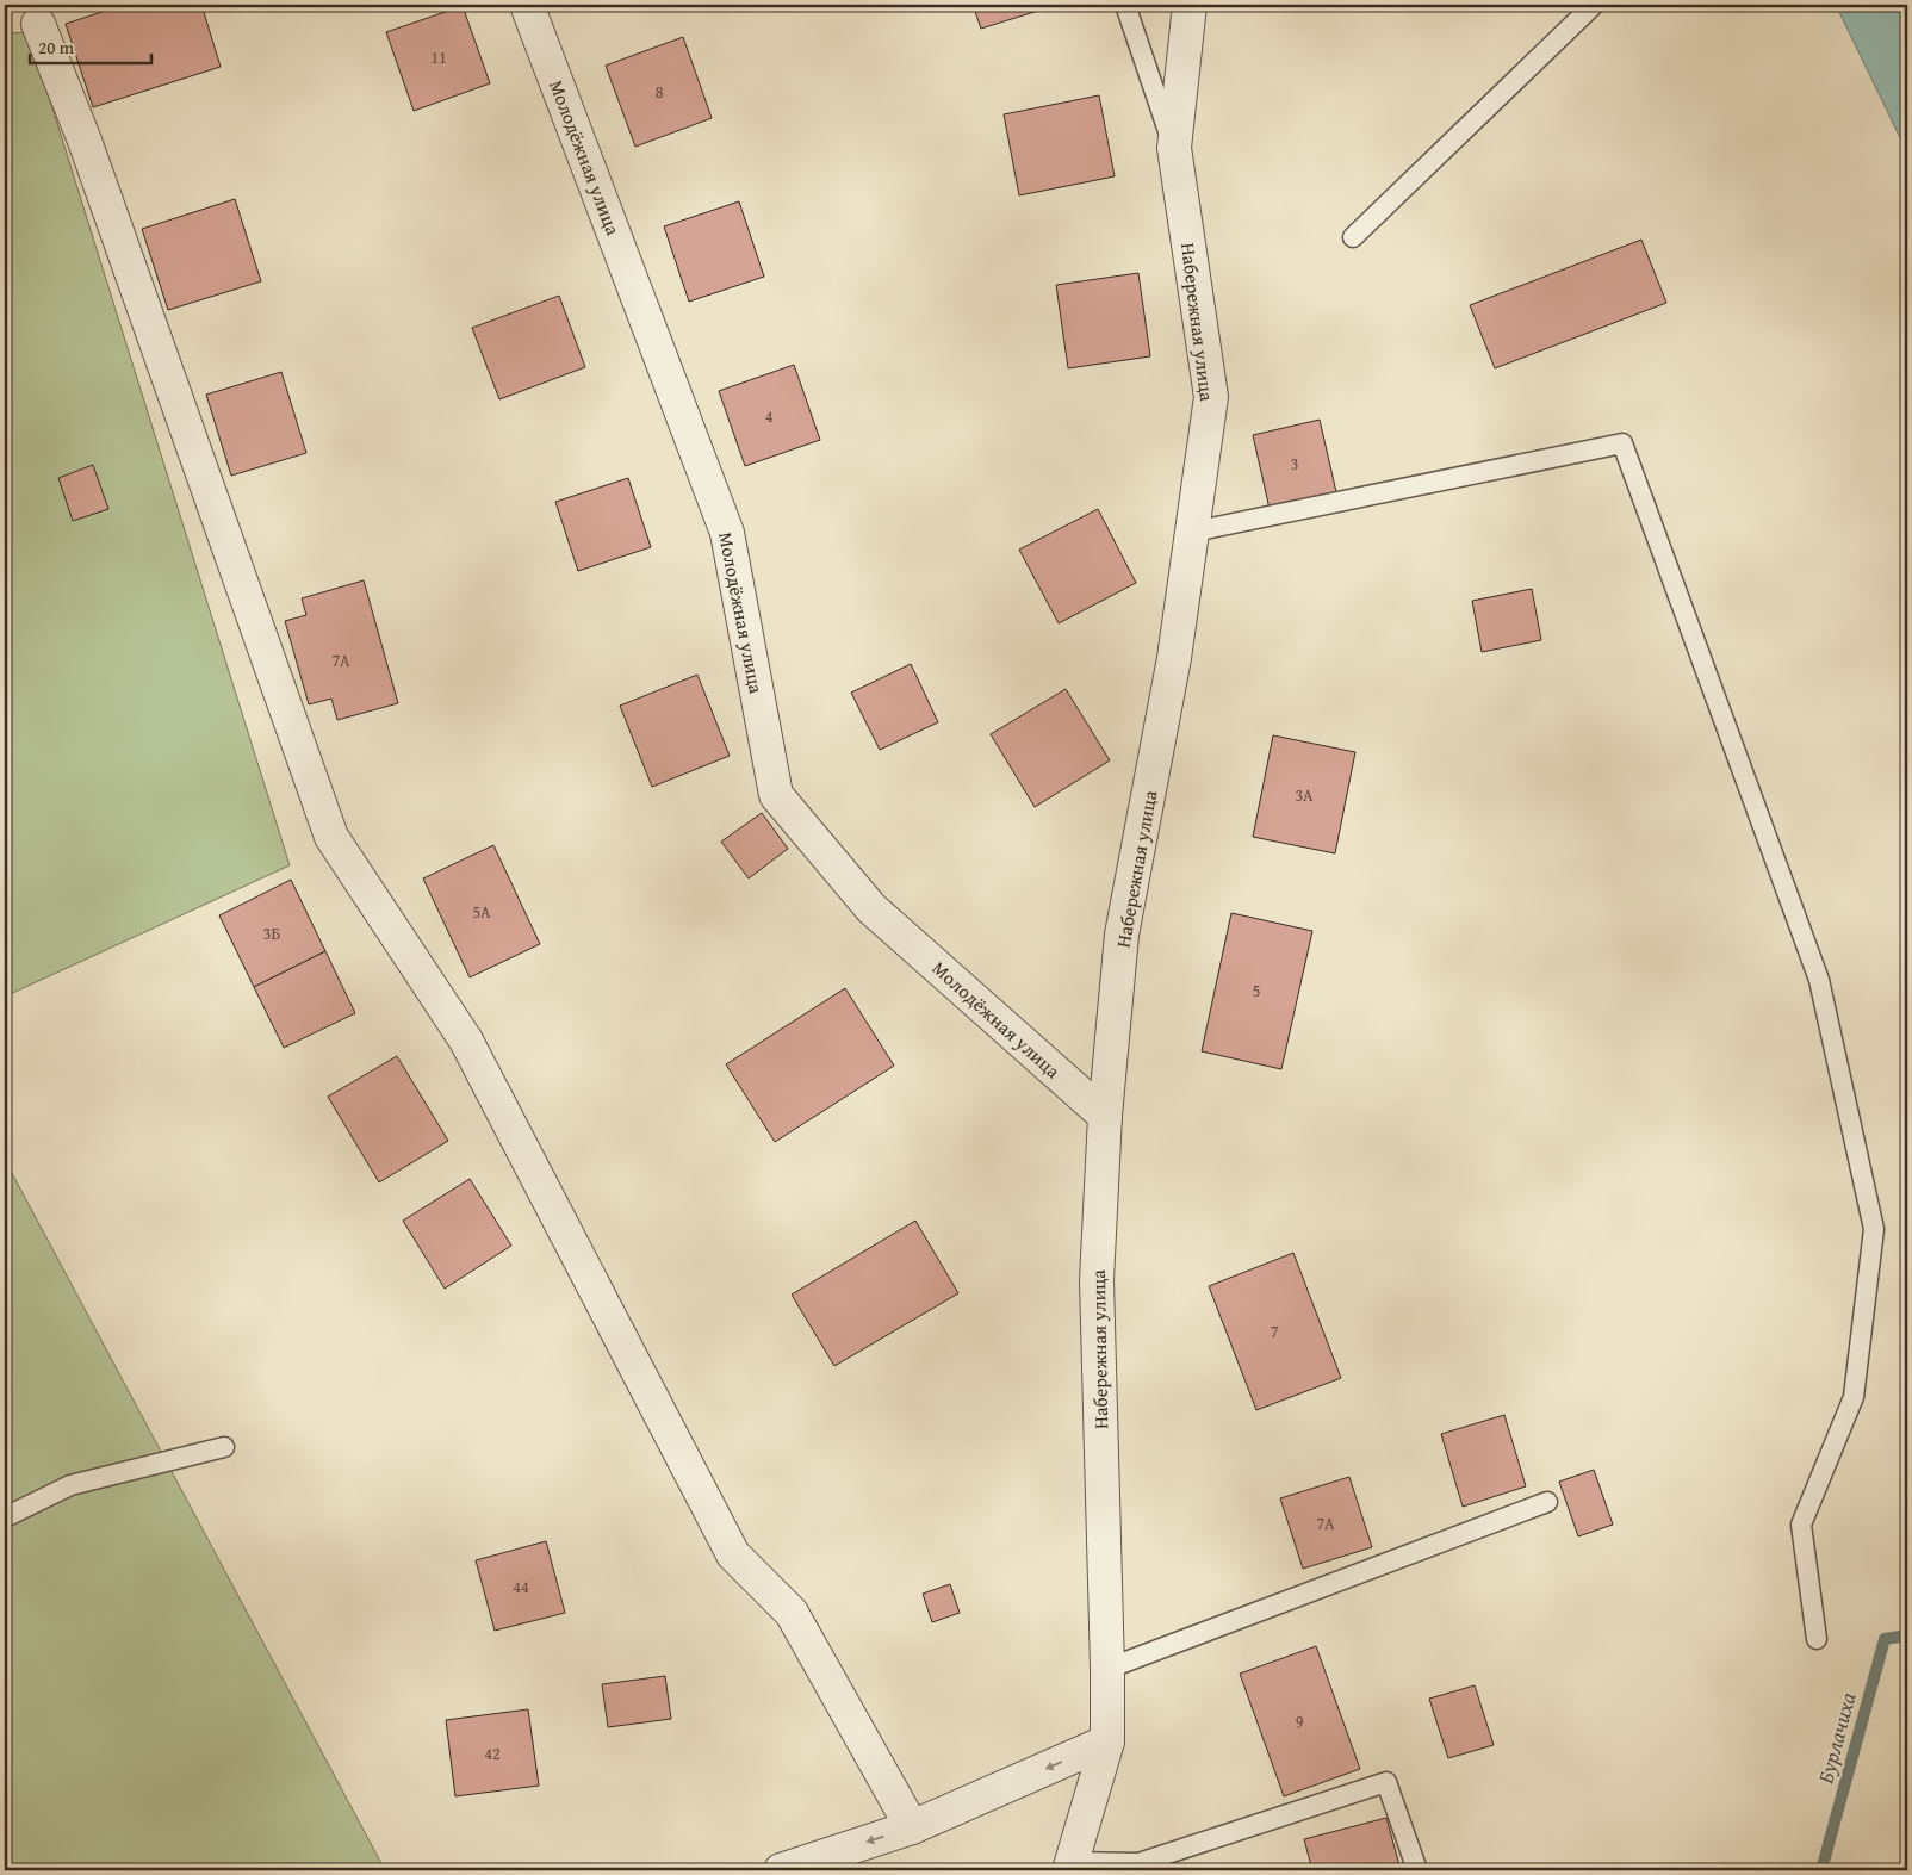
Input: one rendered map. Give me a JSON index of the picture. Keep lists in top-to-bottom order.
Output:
{
  "streets": {
    "street": ["Молодёжная улица", "Набережная улица"]
  },
  "crossings": [
    ["Молодёжная улица", "Набережная улица"]
  ],
  "water": ["Бурлачиха"],
  "house_numbers": [
    "11",
    "8",
    "4",
    "3",
    "7А",
    "3А",
    "5А",
    "3Б",
    "5",
    "7",
    "7А",
    "44",
    "9",
    "42"
  ],
  "scale_bar": "20 m"
}
